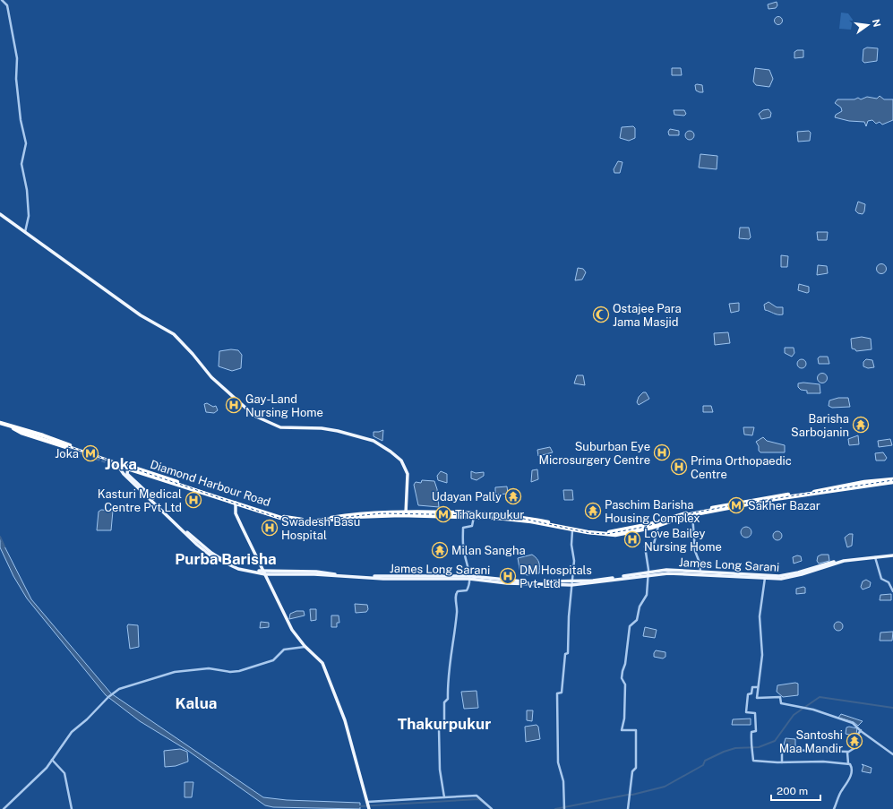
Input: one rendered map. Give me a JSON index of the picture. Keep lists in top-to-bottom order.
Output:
{
  "streets": {
    "highway": ["Diamond Harbour Road"],
    "main road": ["James Long Sarani"]
  },
  "crossings": [
    ["Diamond Harbour Road", "James Long Sarani"]
  ],
  "districts": [
    "Joka",
    "Purba Barisha",
    "Kalua",
    "Thakurpukur"
  ],
  "places": {
    "mosque": ["Ostajee Para Jama Masjid"],
    "hospital": [
      "Gay-Land Nursing Home",
      "Suburban Eye Microsurgery Centre",
      "Prima Orthopaedic Centre",
      "Kasturi Medical Centre Pvt Ltd",
      "Swadesh Basu Hospital",
      "Love Bailey Nursing Home",
      "DM Hospitals Pvt. Ltd"
    ],
    "temple": [
      "Barisha Sarbojanin",
      "Udayan Pally",
      "Paschim Barisha Housing Complex",
      "Milan Sangha",
      "Santoshi Maa Mandir"
    ],
    "metro station": ["Joka", "Sakher Bazar", "Thakurpukur"]
  },
  "scale_bar": "200 m",
  "north": "right"
}
